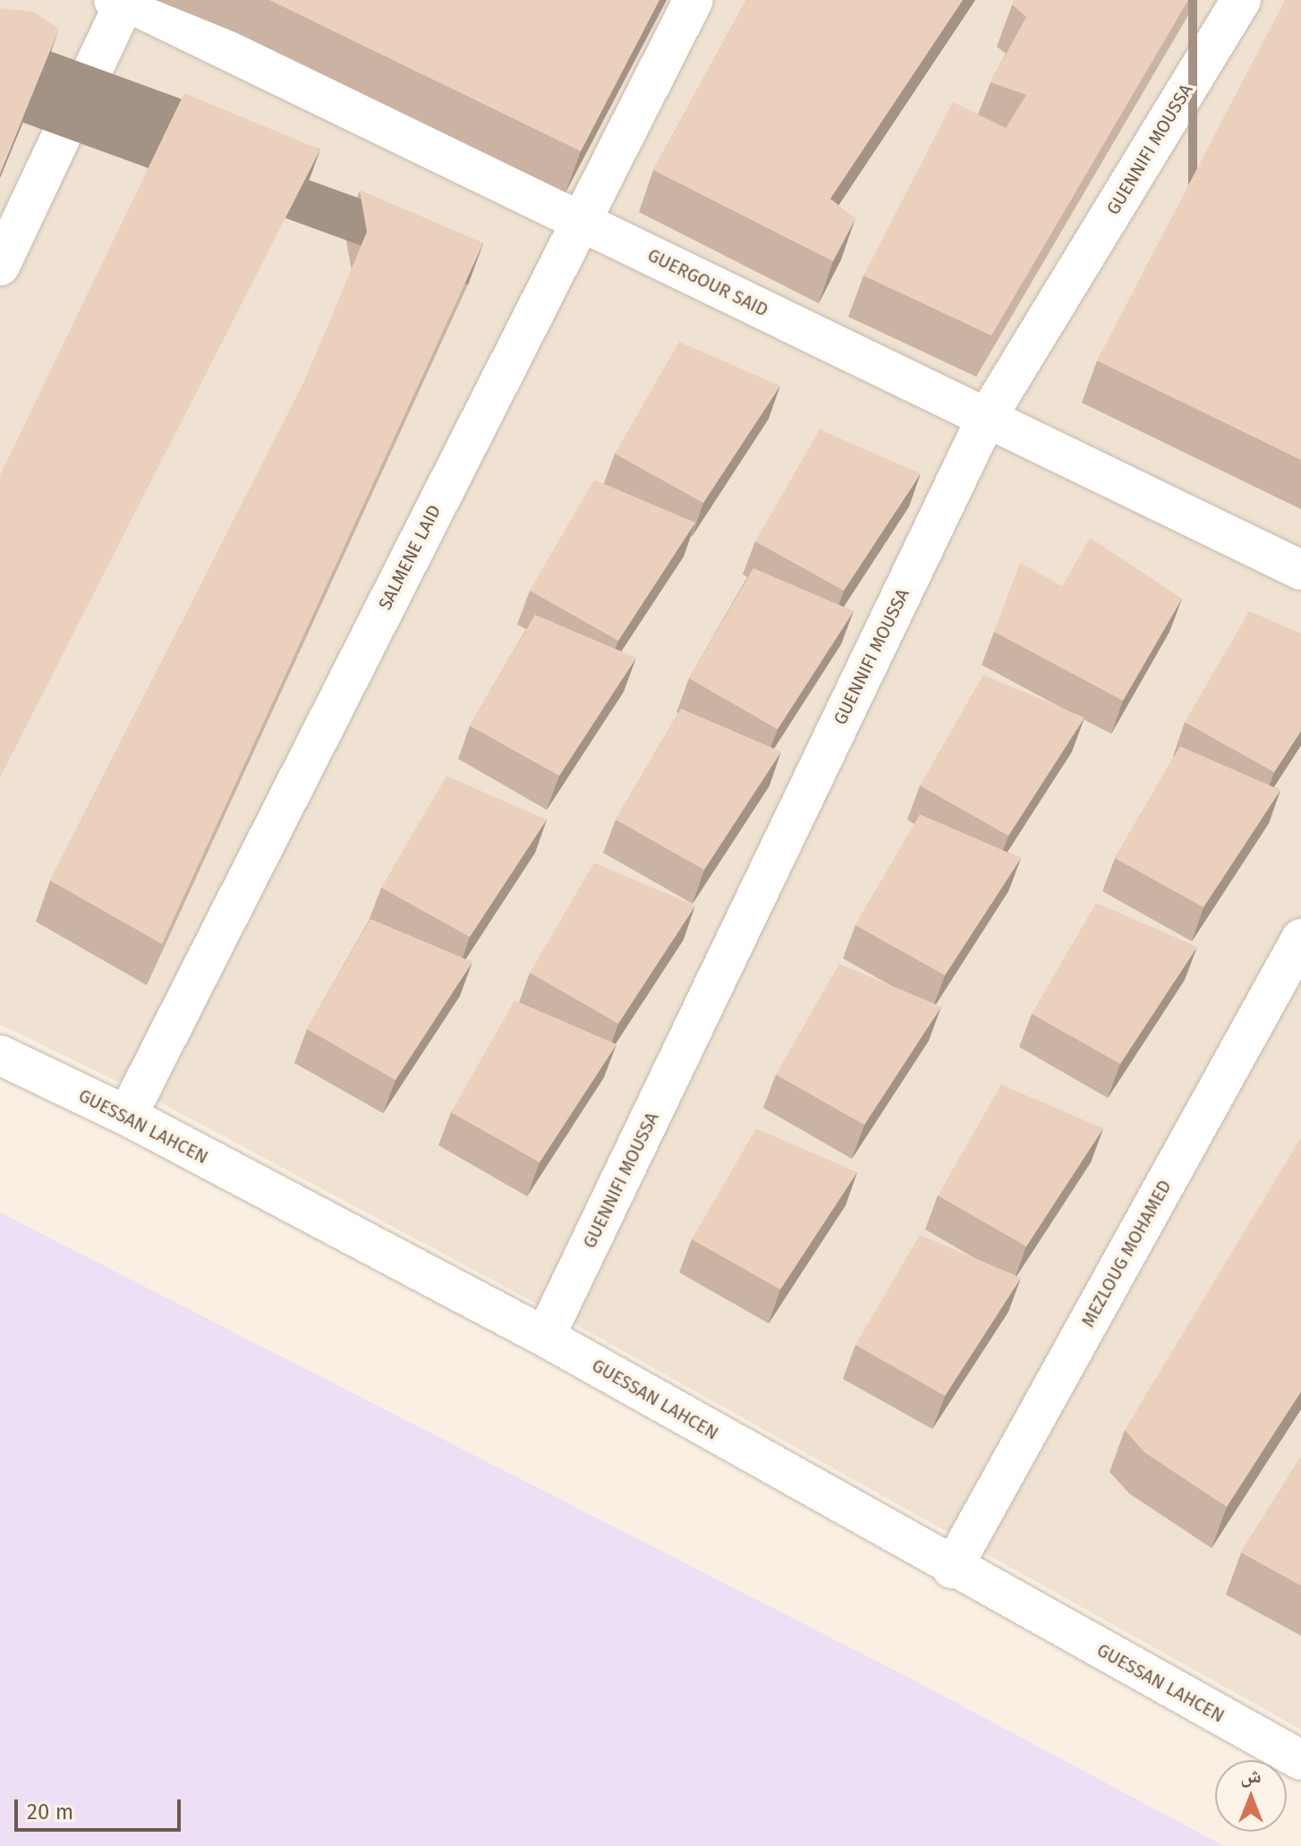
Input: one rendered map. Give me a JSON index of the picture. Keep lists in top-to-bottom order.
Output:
{
  "streets": {
    "street": [
      "GUENNIFI MOUSSA",
      "GUERGOUR SAID",
      "SALMENE LAID",
      "GUESSAN LAHCEN",
      "MEZLOUG MOHAMED"
    ]
  },
  "crossings": [
    ["GUENNIFI MOUSSA", "GUERGOUR SAID"],
    ["GUENNIFI MOUSSA", "GUESSAN LAHCEN"],
    ["GUERGOUR SAID", "SALMENE LAID"],
    ["SALMENE LAID", "GUESSAN LAHCEN"],
    ["GUESSAN LAHCEN", "MEZLOUG MOHAMED"]
  ],
  "scale_bar": "20 m",
  "north": "top"
}
